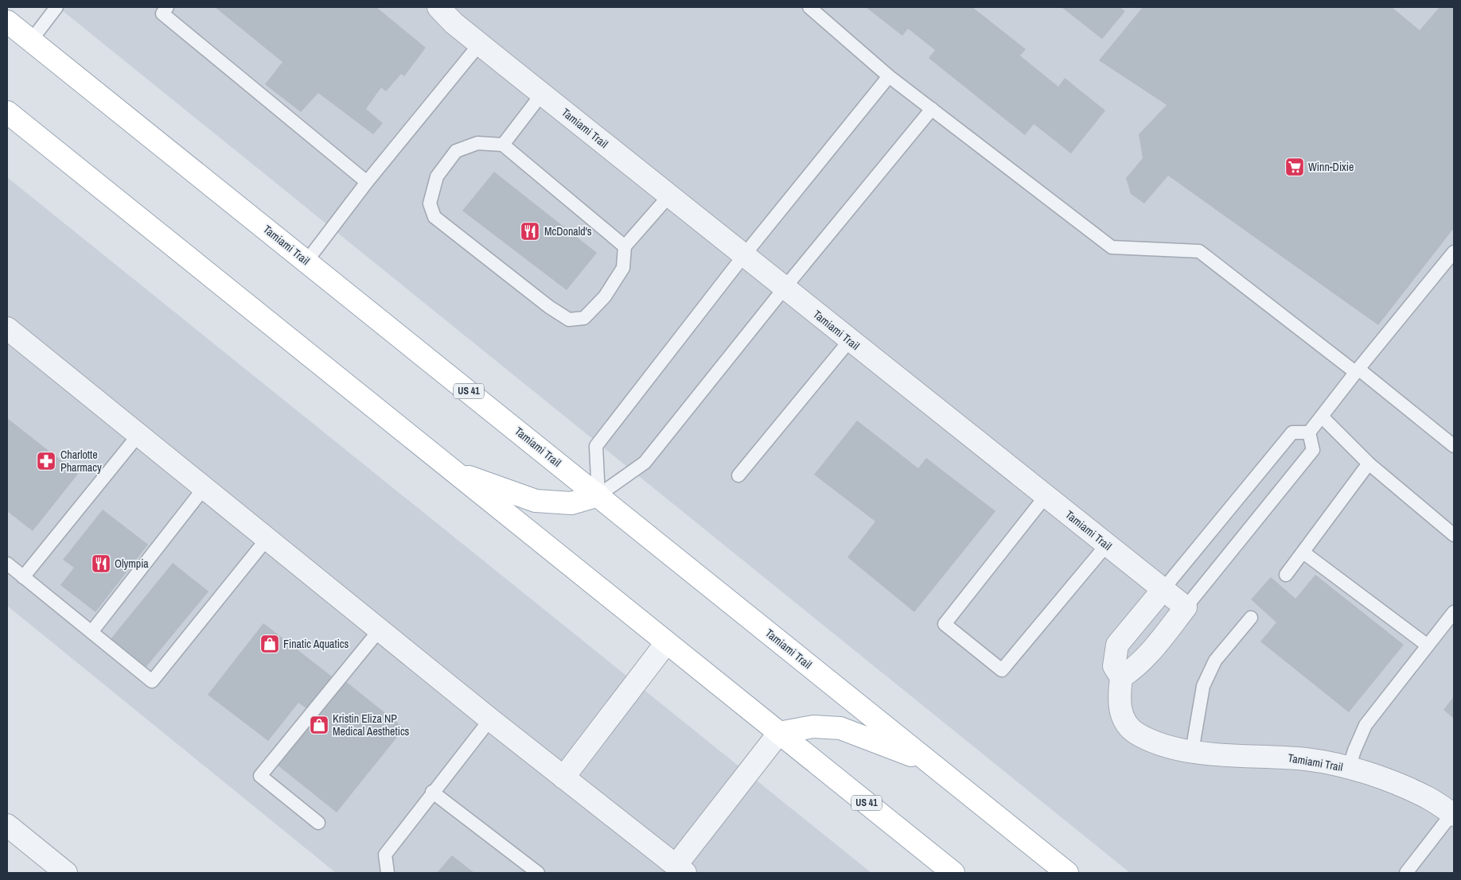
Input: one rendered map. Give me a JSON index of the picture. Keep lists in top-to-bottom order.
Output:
{
  "streets": {
    "main road": ["Tamiami Trail", "US 41"]
  },
  "places": {
    "supermarket": ["Winn-Dixie"],
    "restaurant": ["McDonald's", "Olympia"],
    "pharmacy": ["Charlotte Pharmacy"],
    "shop": ["Finatic Aquatics", "Kristin Eliza NP Medical Aesthetics"]
  }
}
